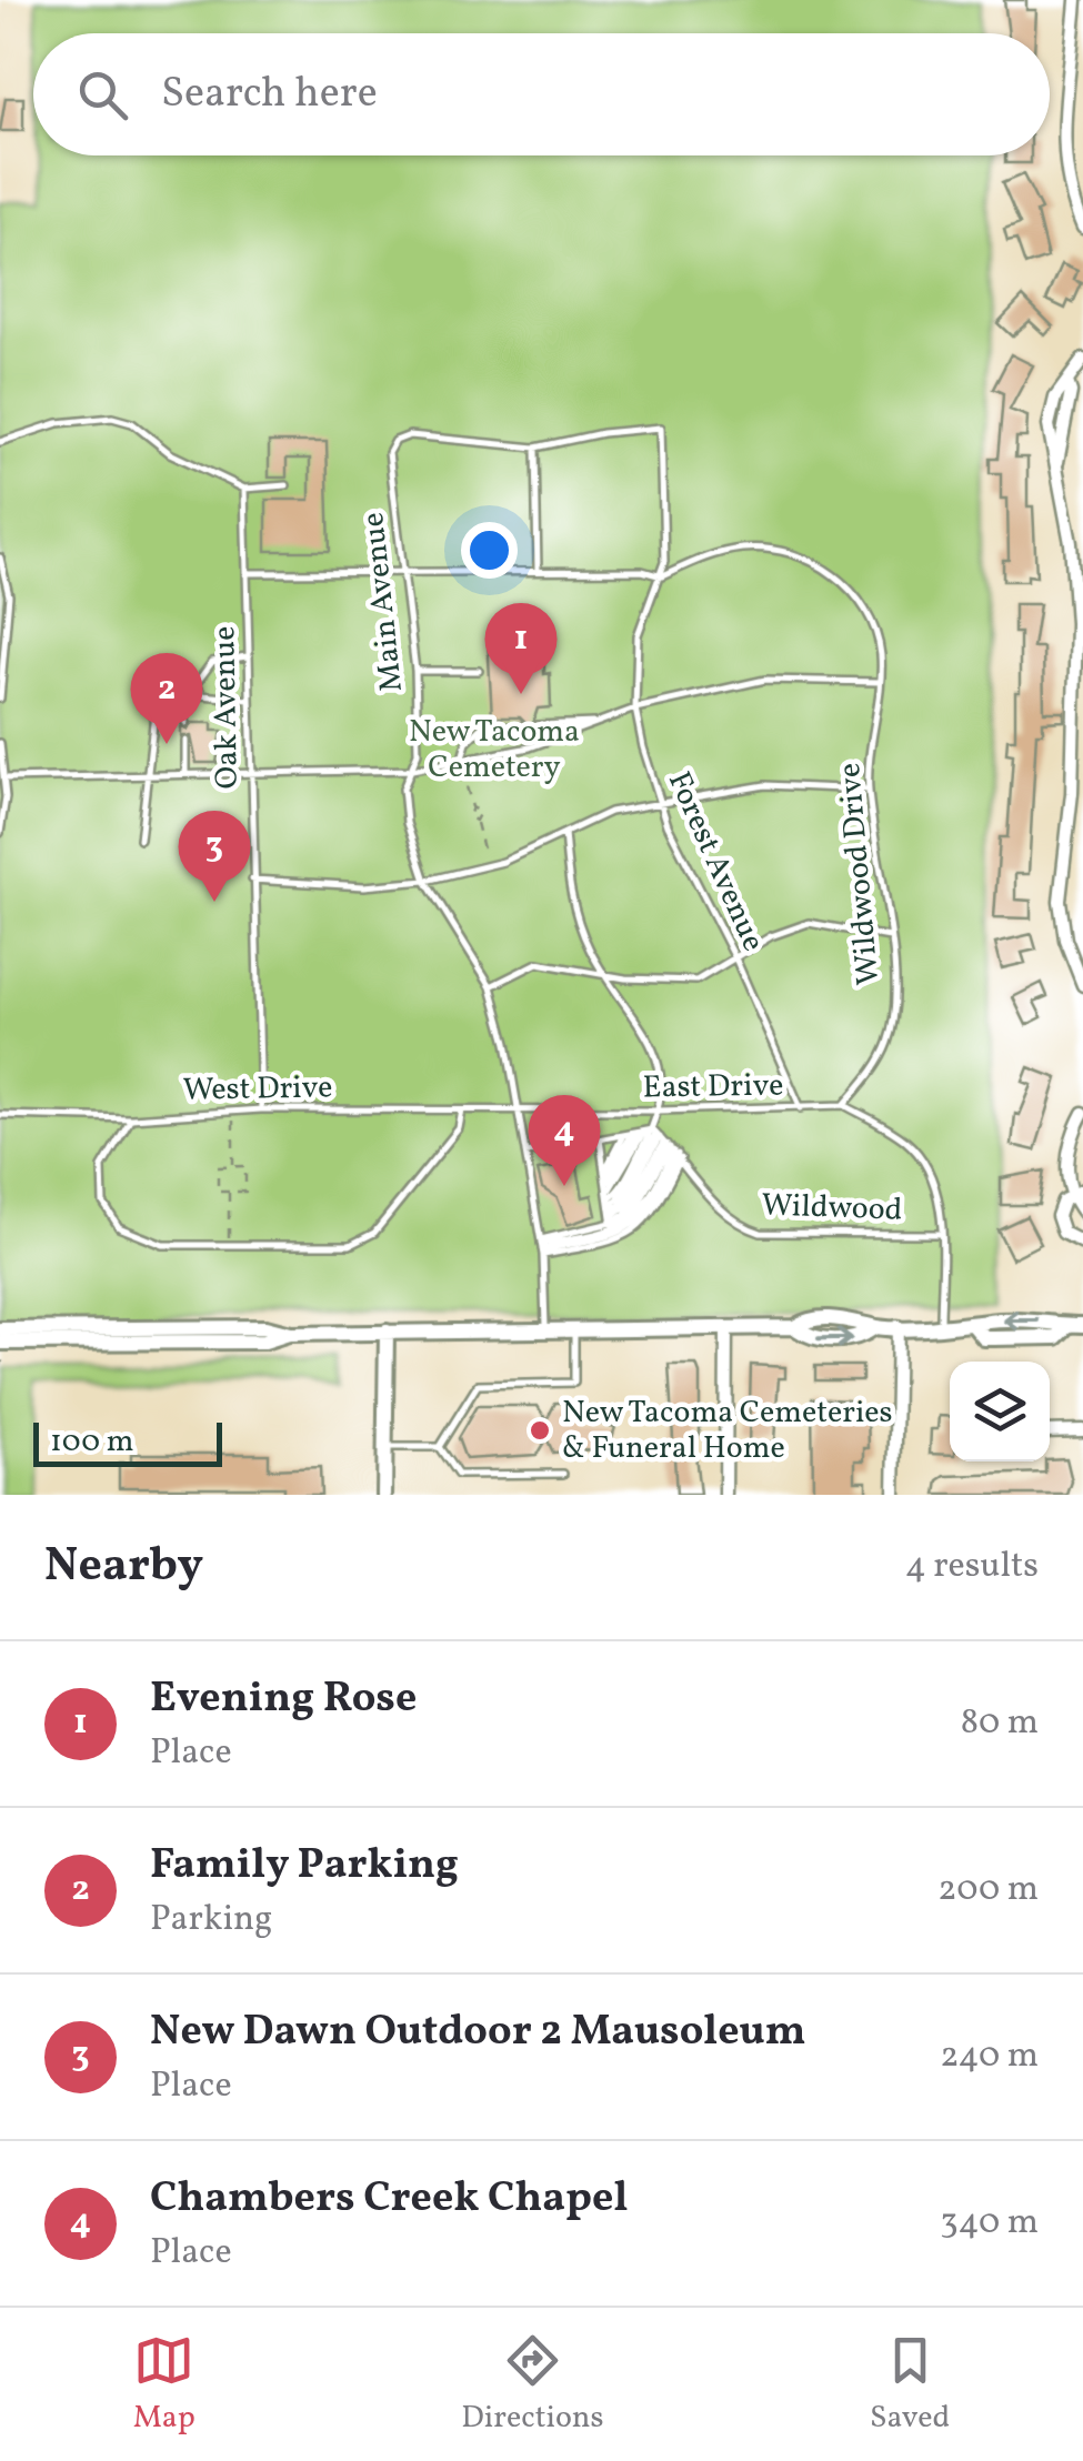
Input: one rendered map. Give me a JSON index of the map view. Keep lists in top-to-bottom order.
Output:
{
  "streets": {
    "lane": [
      "Main Avenue",
      "Oak Avenue",
      "Forest Avenue",
      "Wildwood Drive",
      "East Drive",
      "West Drive",
      "Wildwood"
    ]
  },
  "crossings": [
    ["Main Avenue", "Forest Avenue"],
    ["Main Avenue", "East Drive"],
    ["Main Avenue", "West Drive"],
    ["Oak Avenue", "West Drive"],
    ["Forest Avenue", "Wildwood Drive"],
    ["Forest Avenue", "East Drive"],
    ["Wildwood Drive", "East Drive"],
    ["East Drive", "West Drive"]
  ],
  "parks": ["New Tacoma Cemetery"],
  "places": ["New Tacoma Cemeteries & Funeral Home"],
  "scale_bar": "100 m",
  "page": {
    "search": "Search here",
    "pins": [
      "1",
      "2",
      "3",
      "4"
    ],
    "scale": "100 m",
    "heading": ["Nearby", "4 results"],
    "list": [
      {
        "mark": "1",
        "name": "Evening Rose",
        "note": "Place",
        "value": "80 m"
      },
      {
        "mark": "2",
        "name": "Family Parking",
        "note": "Parking",
        "value": "200 m"
      },
      {
        "mark": "3",
        "name": "New Dawn Outdoor 2 Mausoleum",
        "note": "Place",
        "value": "240 m"
      },
      {
        "mark": "4",
        "name": "Chambers Creek Chapel",
        "note": "Place",
        "value": "340 m"
      }
    ],
    "nav": ["Map", "Directions", "Saved"]
  }
}
